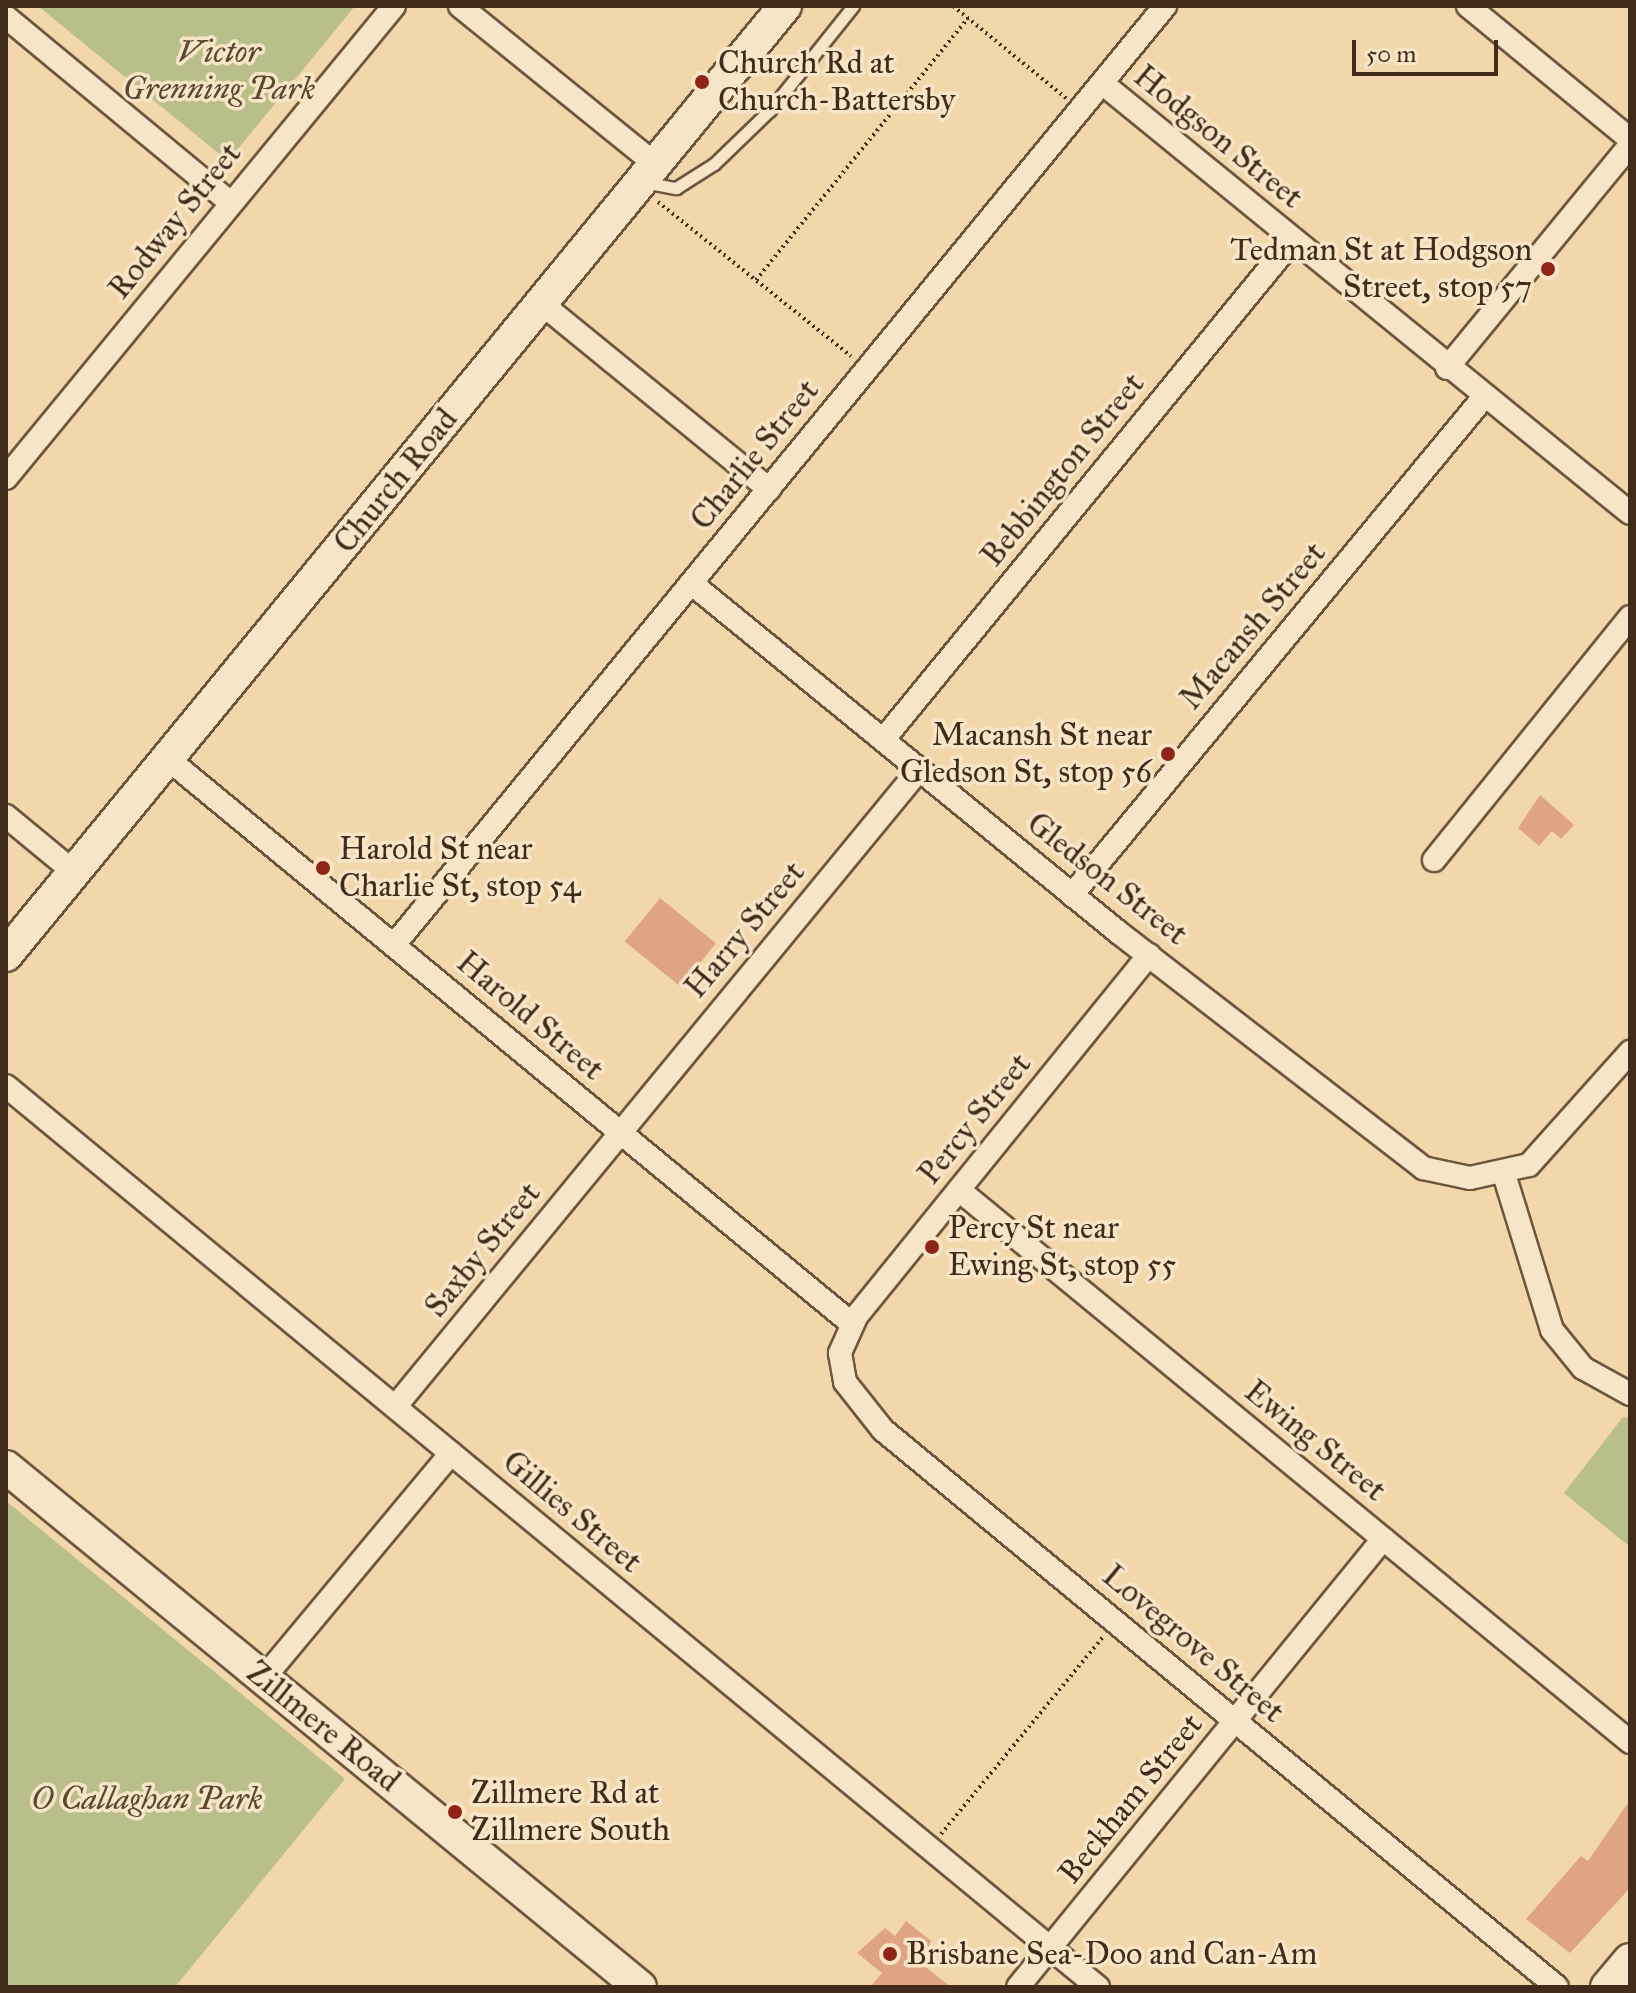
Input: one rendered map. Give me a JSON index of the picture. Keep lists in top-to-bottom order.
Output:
{
  "streets": {
    "street": [
      "Hodgson Street",
      "Rodway Street",
      "Charlie Street",
      "Bebbington Street",
      "Church Road",
      "Macansh Street",
      "Gledson Street",
      "Harry Street",
      "Harold Street",
      "Percy Street",
      "Saxby Street",
      "Ewing Street",
      "Gillies Street",
      "Lovegrove Street",
      "Zillmere Road",
      "Beckham Street"
    ]
  },
  "crossings": [
    ["Hodgson Street", "Charlie Street"],
    ["Hodgson Street", "Bebbington Street"],
    ["Hodgson Street", "Macansh Street"],
    ["Charlie Street", "Gledson Street"],
    ["Charlie Street", "Harold Street"],
    ["Bebbington Street", "Gledson Street"],
    ["Church Road", "Harold Street"],
    ["Macansh Street", "Gledson Street"],
    ["Gledson Street", "Harry Street"],
    ["Gledson Street", "Percy Street"],
    ["Harry Street", "Harold Street"],
    ["Harry Street", "Saxby Street"],
    ["Harold Street", "Percy Street"],
    ["Harold Street", "Saxby Street"],
    ["Harold Street", "Lovegrove Street"],
    ["Percy Street", "Ewing Street"],
    ["Percy Street", "Lovegrove Street"],
    ["Saxby Street", "Gillies Street"],
    ["Ewing Street", "Beckham Street"],
    ["Gillies Street", "Beckham Street"],
    ["Lovegrove Street", "Beckham Street"]
  ],
  "parks": ["Victor Grenning Park", "O Callaghan Park"],
  "places": [
    "Church Rd at Church-Battersby",
    "Tedman St at Hodgson Street, stop 57",
    "Macansh St near Gledson St, stop 56",
    "Harold St near Charlie St, stop 54",
    "Percy St near Ewing St, stop 55",
    "Zillmere Rd at Zillmere South",
    "Brisbane Sea-Doo and Can-Am"
  ],
  "scale_bar": "50 m"
}
